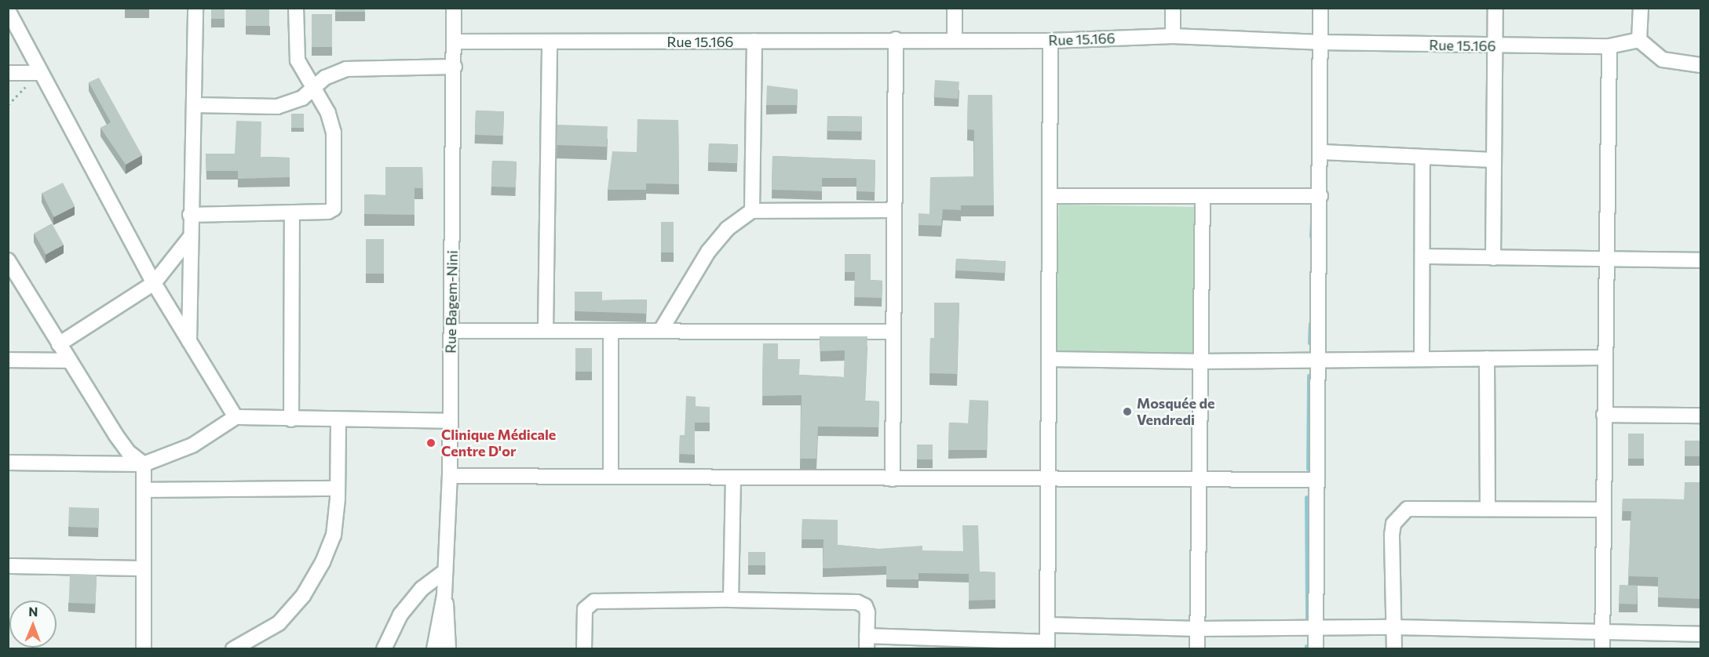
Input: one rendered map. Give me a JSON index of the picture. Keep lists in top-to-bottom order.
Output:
{
  "streets": {
    "street": ["Rue 15.166", "Rue Bagem-Nini"]
  },
  "crossings": [
    ["Rue 15.166", "Rue Bagem-Nini"]
  ],
  "places": ["Mosquée de Vendredi", "Clinique Médicale Centre D'or"],
  "north": "top"
}
